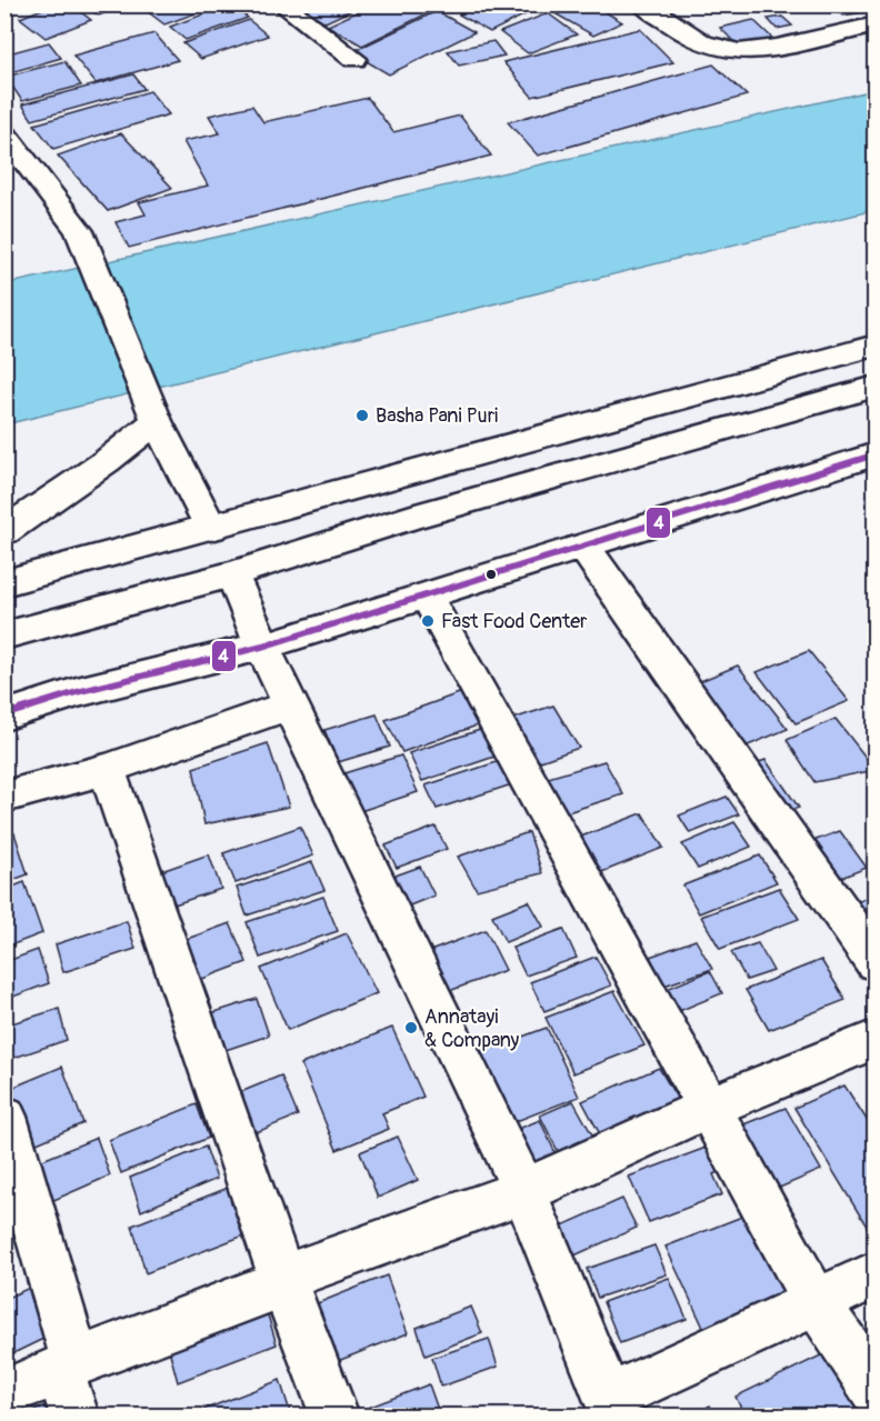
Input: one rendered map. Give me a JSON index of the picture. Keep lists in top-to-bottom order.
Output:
{
  "places": ["Basha Pani Puri", "Fast Food Center", "Annatayi & Company"],
  "lines": ["transit line 4"]
}
